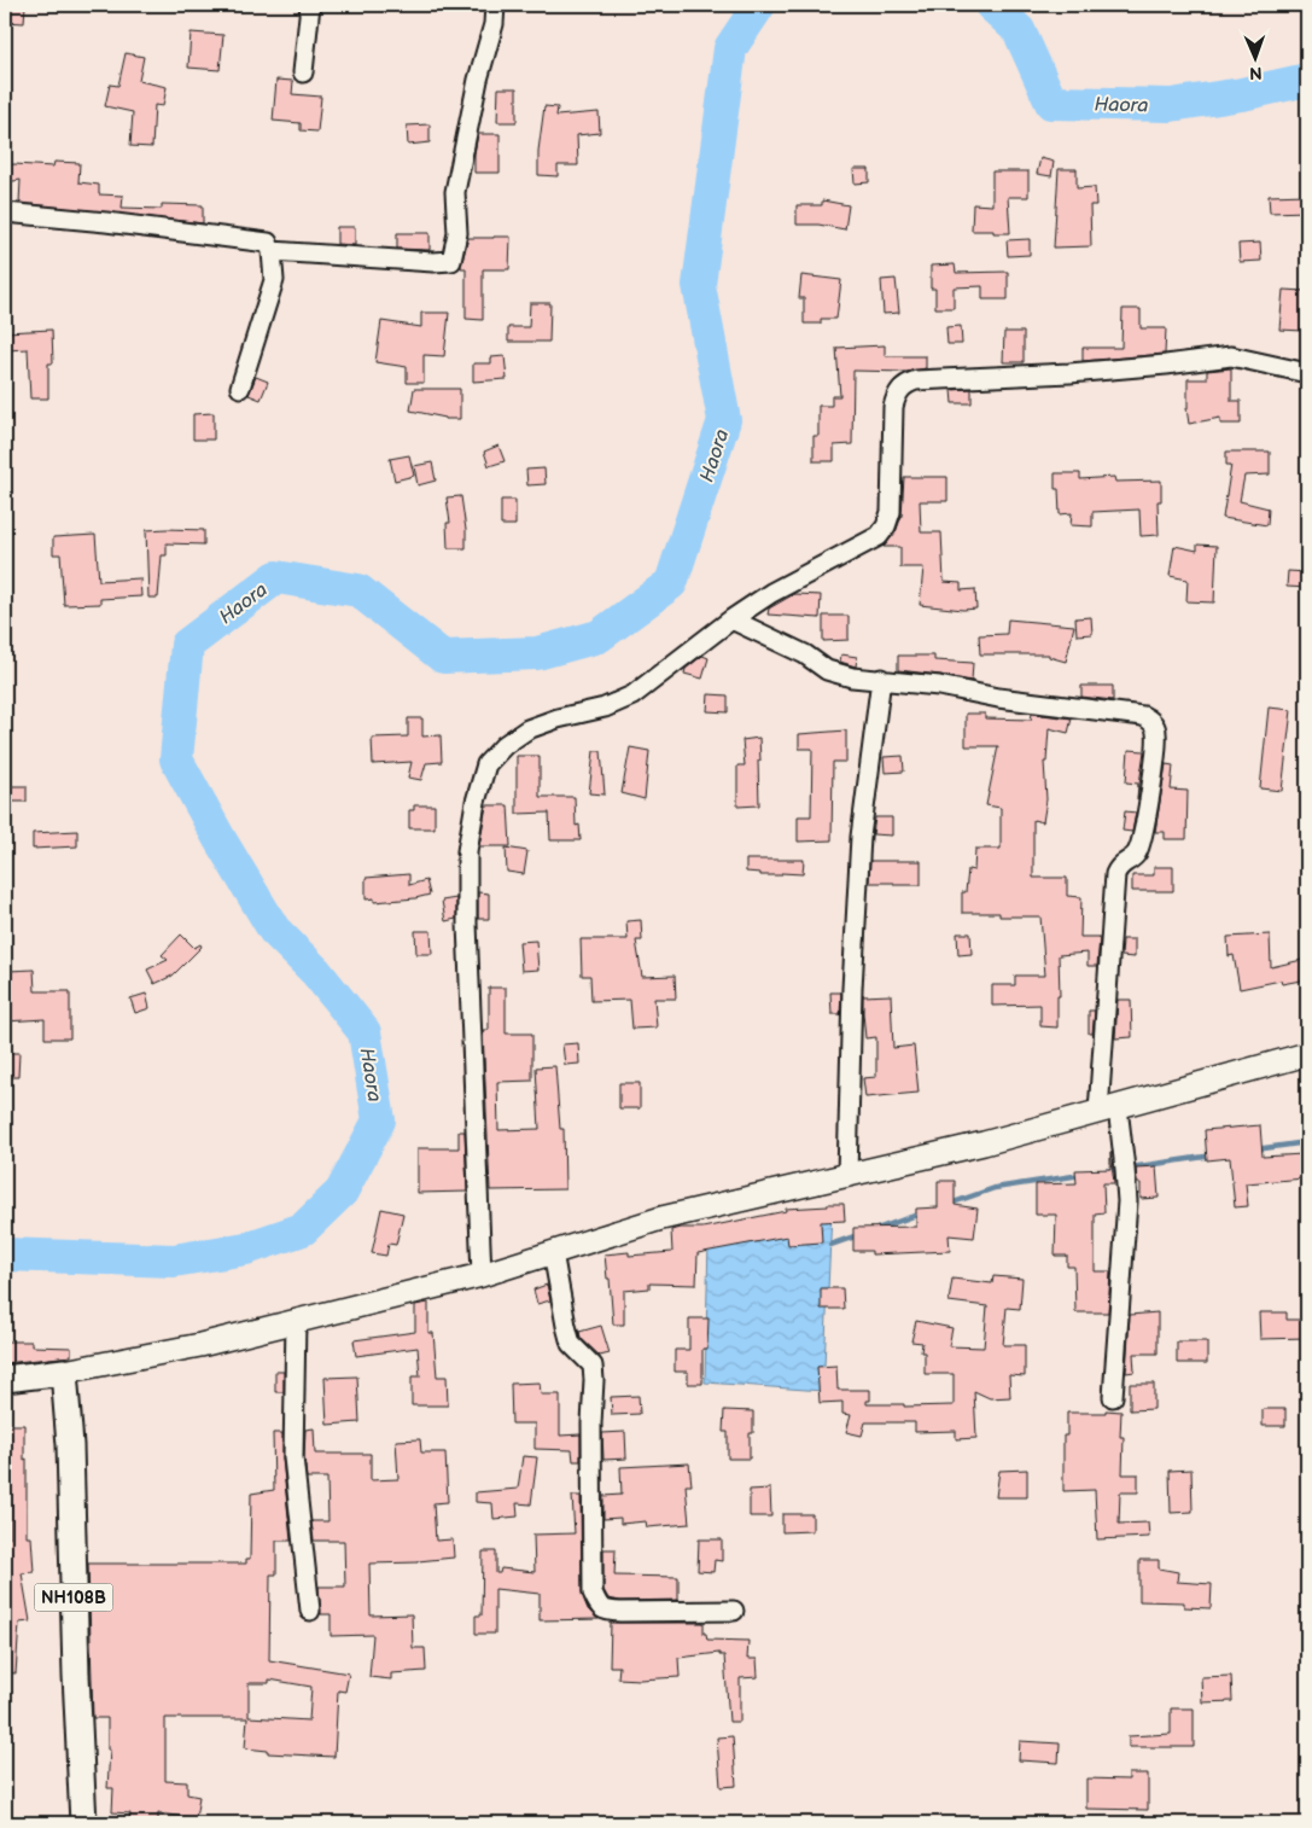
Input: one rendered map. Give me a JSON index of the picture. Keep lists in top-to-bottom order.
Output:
{
  "streets": {
    "highway": ["NH108B"]
  },
  "water": ["Haora"],
  "north": "bottom"
}
